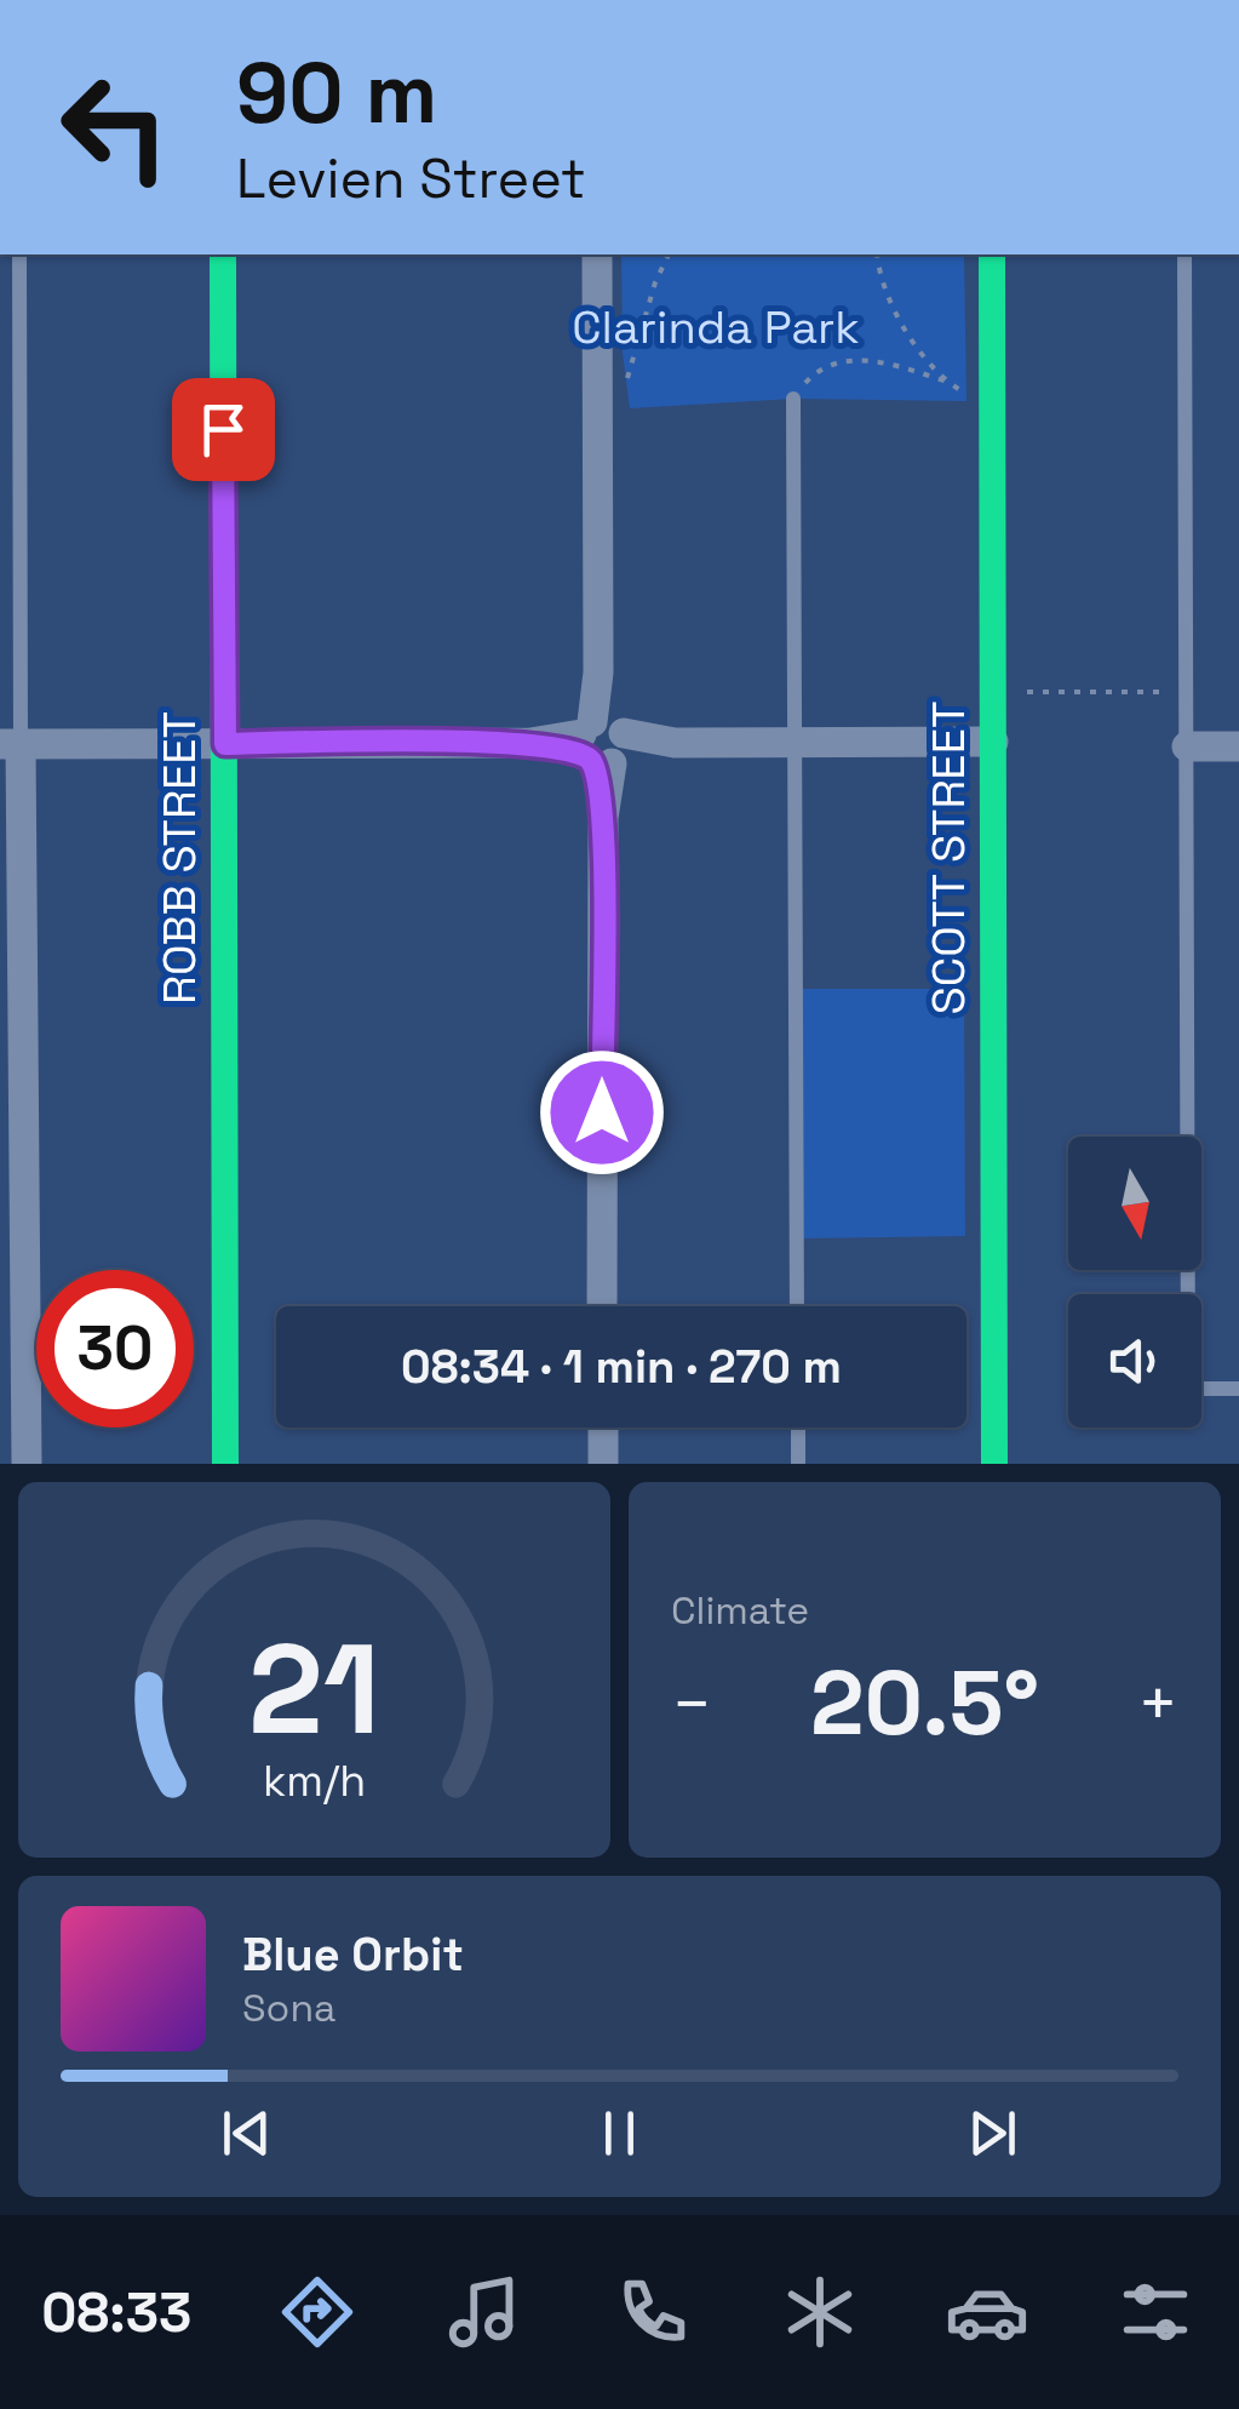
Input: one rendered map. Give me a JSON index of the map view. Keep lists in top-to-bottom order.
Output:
{
  "streets": {
    "street": ["ROBB STREET", "SCOTT STREET"]
  },
  "parks": ["Clarinda Park"],
  "north": "bottom",
  "page": {
    "turn": ["90 m", "Levien Street"],
    "limit": "30",
    "trip": "08:34 · 1 min · 270 m",
    "tile": "Climate",
    "heat": ["−", "20.5°", "+"],
    "song": ["Blue Orbit", "Sona"],
    "tabs": "08:33",
    "gauge": ["21", "km/h"]
  }
}
